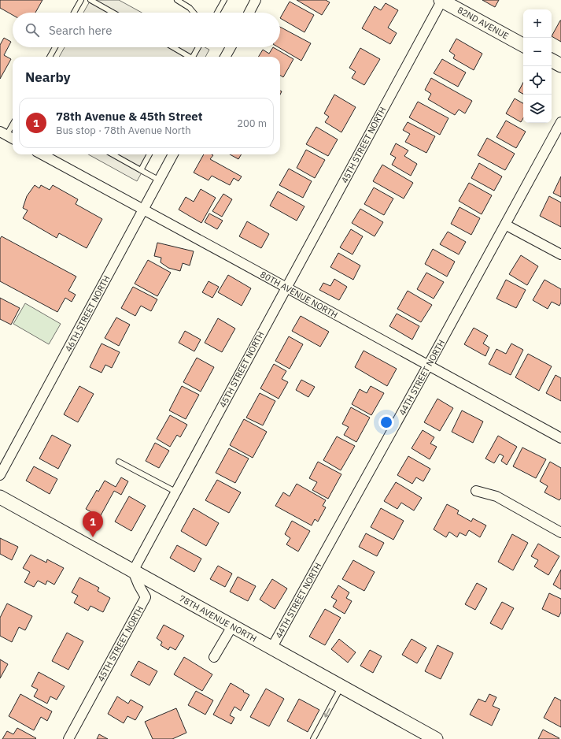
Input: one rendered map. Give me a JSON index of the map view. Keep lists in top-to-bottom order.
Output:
{
  "streets": {
    "street": [
      "82ND AVENUE",
      "45TH STREET NORTH",
      "80TH AVENUE NORTH",
      "46TH STREET NORTH",
      "44TH STREET NORTH",
      "78TH AVENUE NORTH"
    ]
  },
  "crossings": [
    ["82ND AVENUE", "45TH STREET NORTH"],
    ["45TH STREET NORTH", "80TH AVENUE NORTH"],
    ["45TH STREET NORTH", "78TH AVENUE NORTH"],
    ["80TH AVENUE NORTH", "46TH STREET NORTH"],
    ["80TH AVENUE NORTH", "44TH STREET NORTH"],
    ["44TH STREET NORTH", "78TH AVENUE NORTH"]
  ],
  "page": {
    "map_buttons": ["+", "−"],
    "search": "Search here",
    "heading": "Nearby",
    "list": [
      {
        "mark": "1",
        "name": "78th Avenue & 45th Street",
        "note": "Bus stop · 78th Avenue North",
        "value": "200 m"
      }
    ],
    "pins": "1"
  }
}
